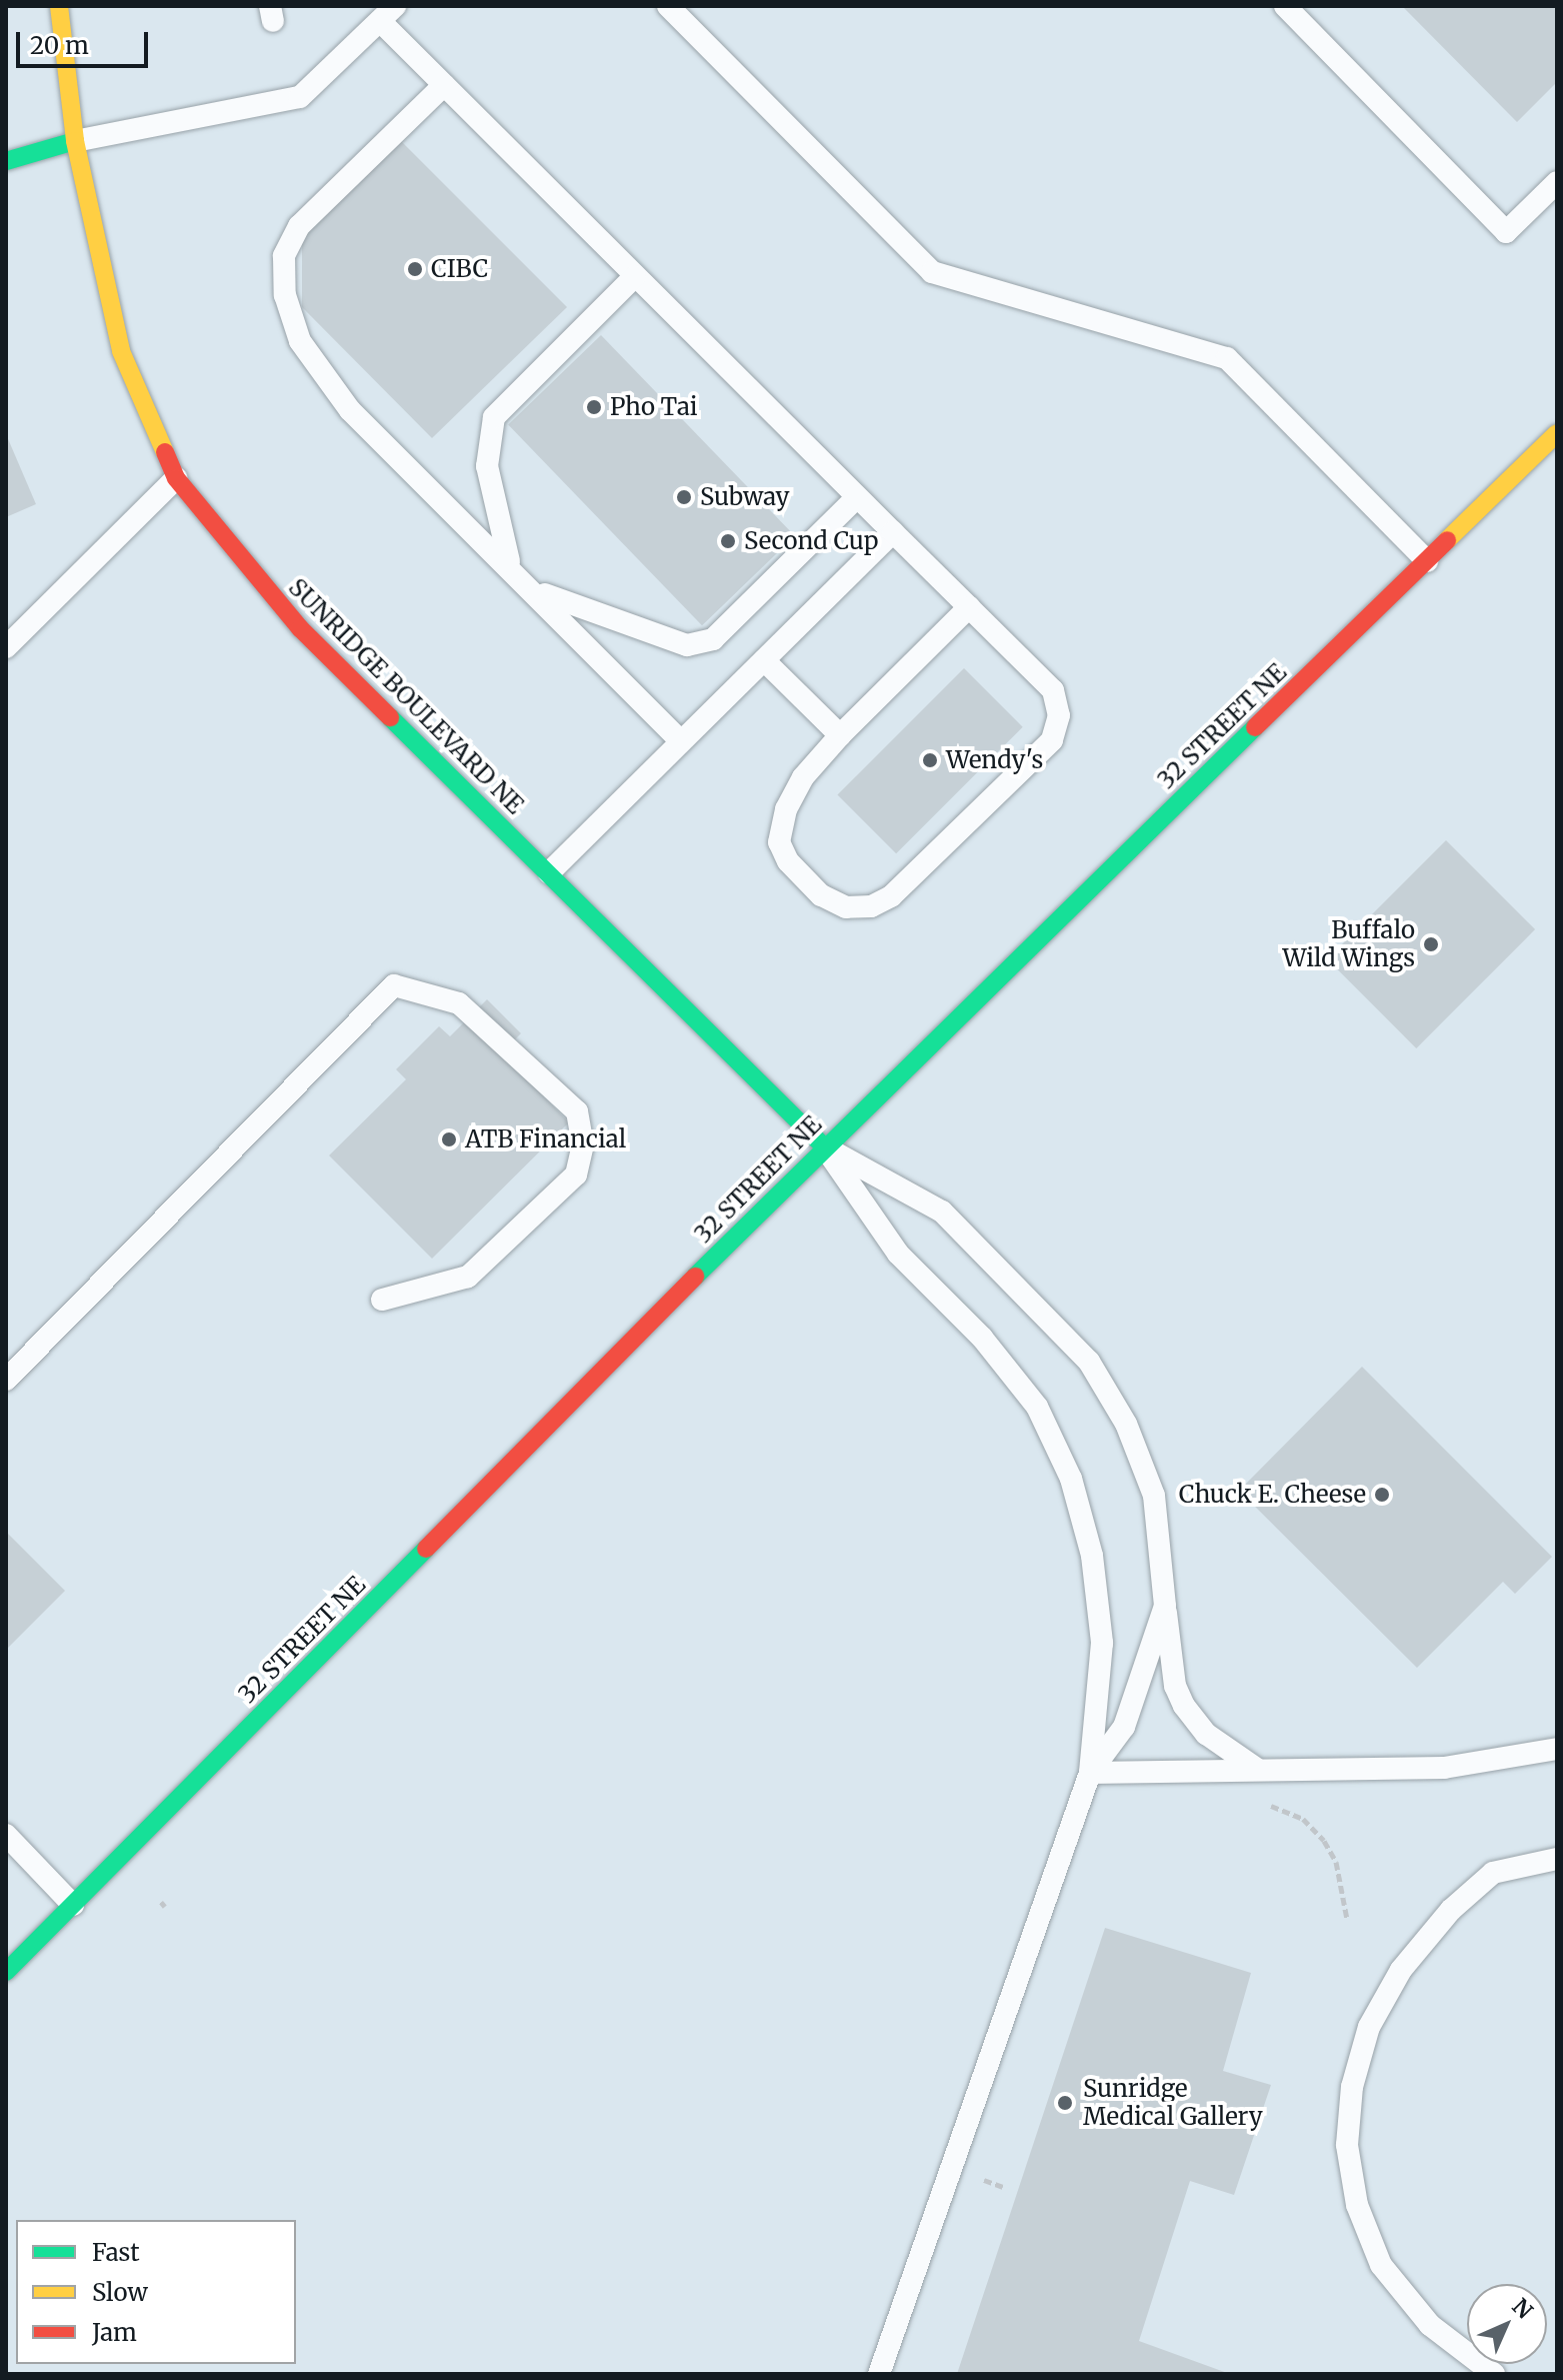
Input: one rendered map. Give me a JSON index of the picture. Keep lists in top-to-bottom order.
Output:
{
  "streets": {
    "street": ["SUNRIDGE BOULEVARD NE", "32 STREET NE"]
  },
  "crossings": [
    ["SUNRIDGE BOULEVARD NE", "32 STREET NE"]
  ],
  "places": [
    "CIBC",
    "Pho Tai",
    "Subway",
    "Second Cup",
    "Wendy's",
    "Buffalo Wild Wings",
    "ATB Financial",
    "Chuck E. Cheese",
    "Sunridge Medical Gallery"
  ],
  "legend": ["Fast", "Slow", "Jam"],
  "scale_bar": "20 m",
  "north": "top right"
}
